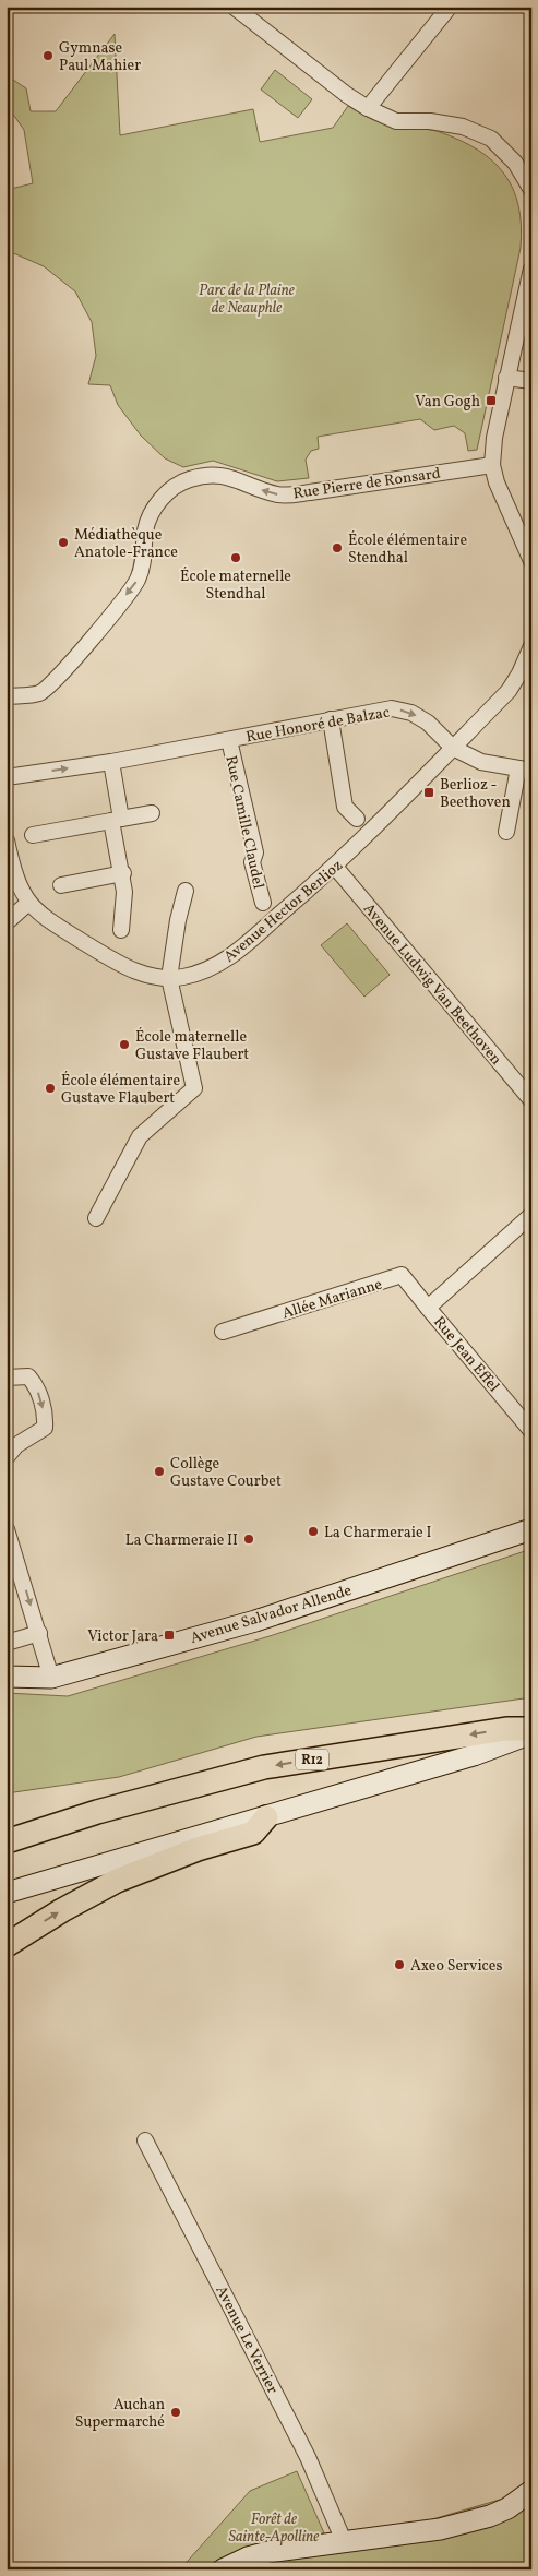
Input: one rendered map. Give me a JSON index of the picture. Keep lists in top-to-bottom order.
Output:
{
  "streets": {
    "main road": ["R12"],
    "street": [
      "Rue Pierre de Ronsard",
      "Rue Honoré de Balzac",
      "Rue Camille Claudel",
      "Avenue Hector Berlioz",
      "Avenue Ludwig Van Beethoven",
      "Allée Marianne",
      "Rue Jean Effel",
      "Avenue Salvador Allende",
      "Avenue Le Verrier"
    ]
  },
  "crossings": [
    ["Rue Honoré de Balzac", "Rue Camille Claudel"],
    ["Rue Honoré de Balzac", "Avenue Hector Berlioz"],
    ["Avenue Hector Berlioz", "Avenue Ludwig Van Beethoven"],
    ["Allée Marianne", "Rue Jean Effel"]
  ],
  "one_way": ["Rue Pierre de Ronsard"],
  "parks": ["Parc de la Plaine de Neauphle", "Forêt de Sainte-Apolline"],
  "places": {
    "other": [
      "Gymnase Paul Mahier",
      "Médiathèque Anatole-France",
      "École élémentaire Stendhal",
      "École maternelle Stendhal",
      "École maternelle Gustave Flaubert",
      "École élémentaire Gustave Flaubert",
      "Collège Gustave Courbet",
      "La Charmeraie I",
      "La Charmeraie II",
      "Axeo Services",
      "Auchan Supermarché"
    ],
    "transit": ["Van Gogh", "Berlioz - Beethoven", "Victor Jara"]
  }
}
